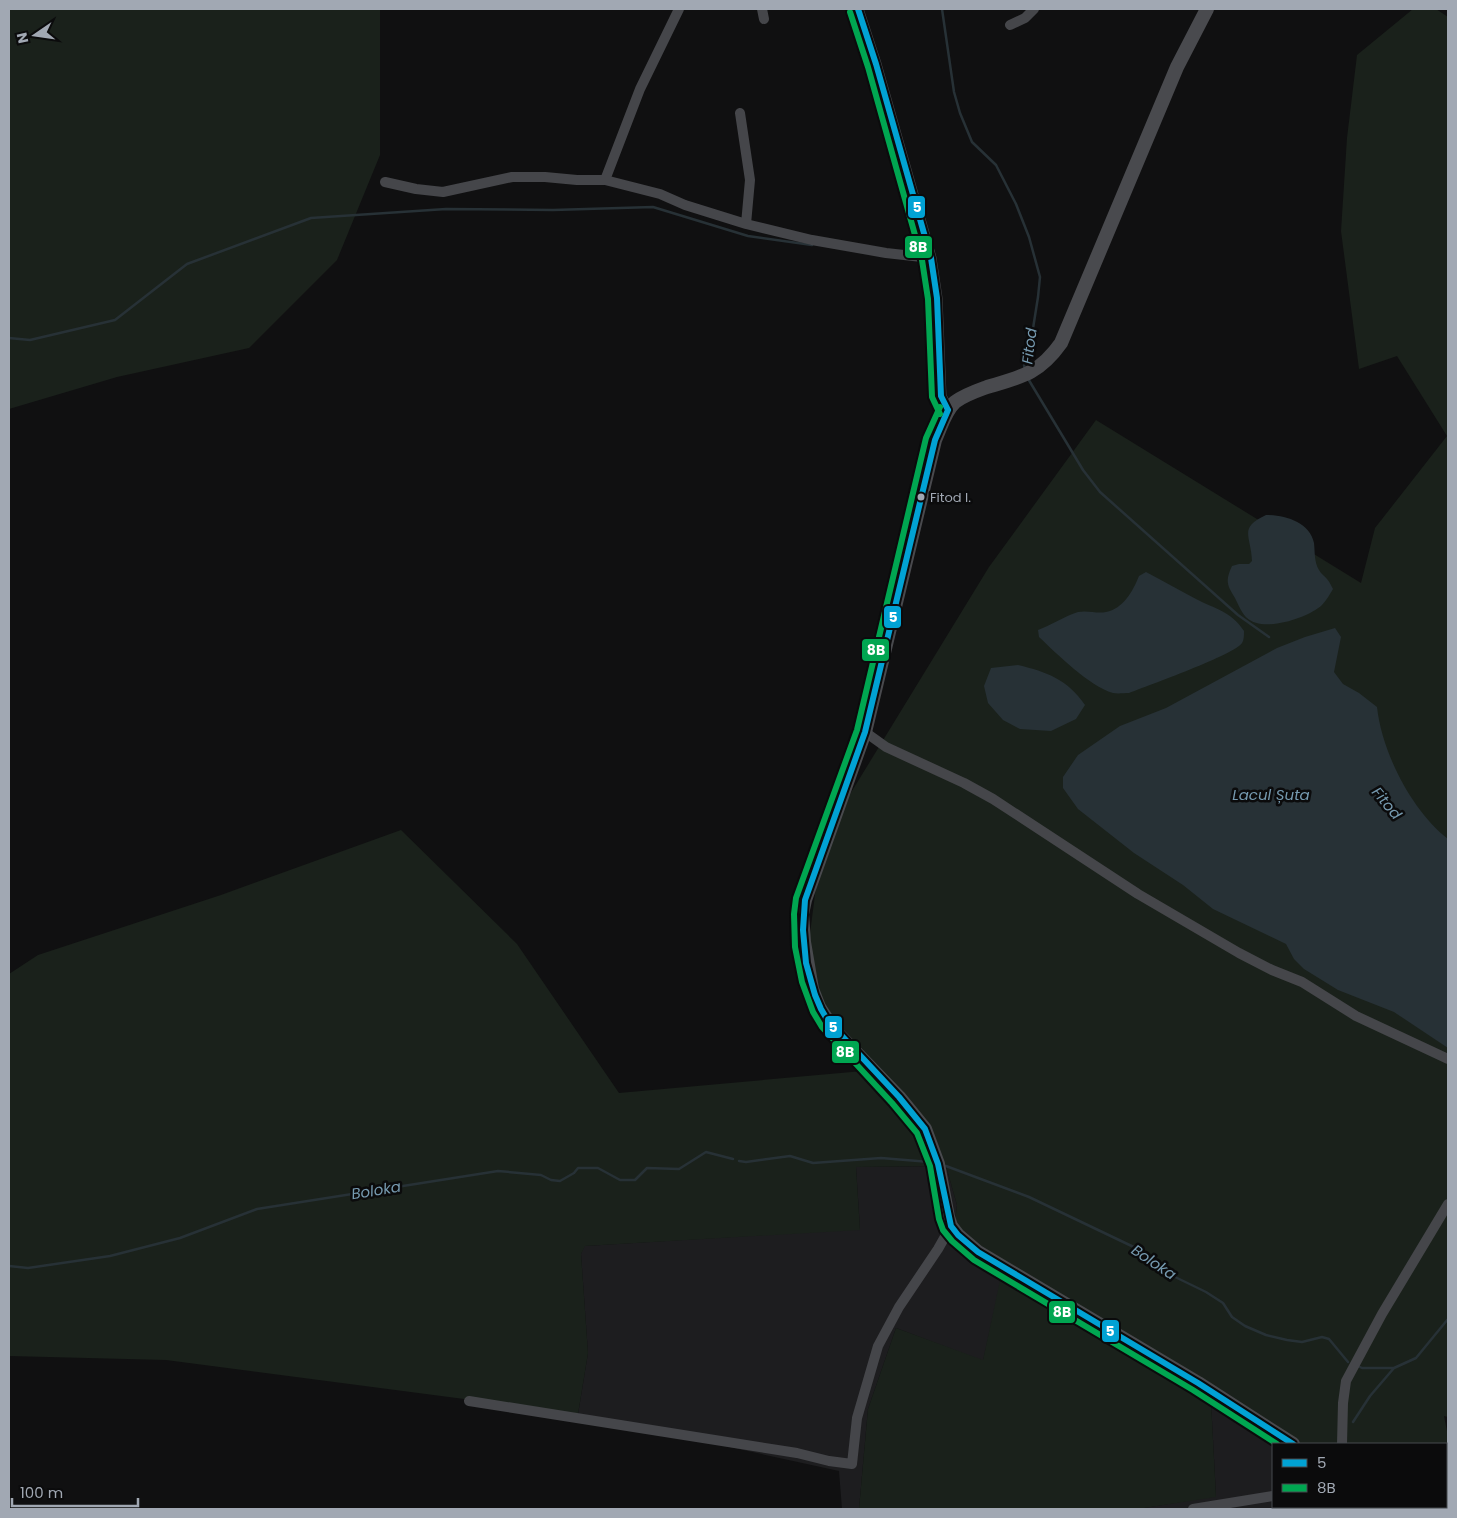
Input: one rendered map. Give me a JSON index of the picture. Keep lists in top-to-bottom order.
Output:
{
  "water": ["Fitod", "Lacul Șuta", "Boloka"],
  "places": ["Fitod I."],
  "lines": ["transit line 5", "transit line 8B"],
  "legend": ["5", "8B"],
  "scale_bar": "100 m",
  "north": "left"
}
